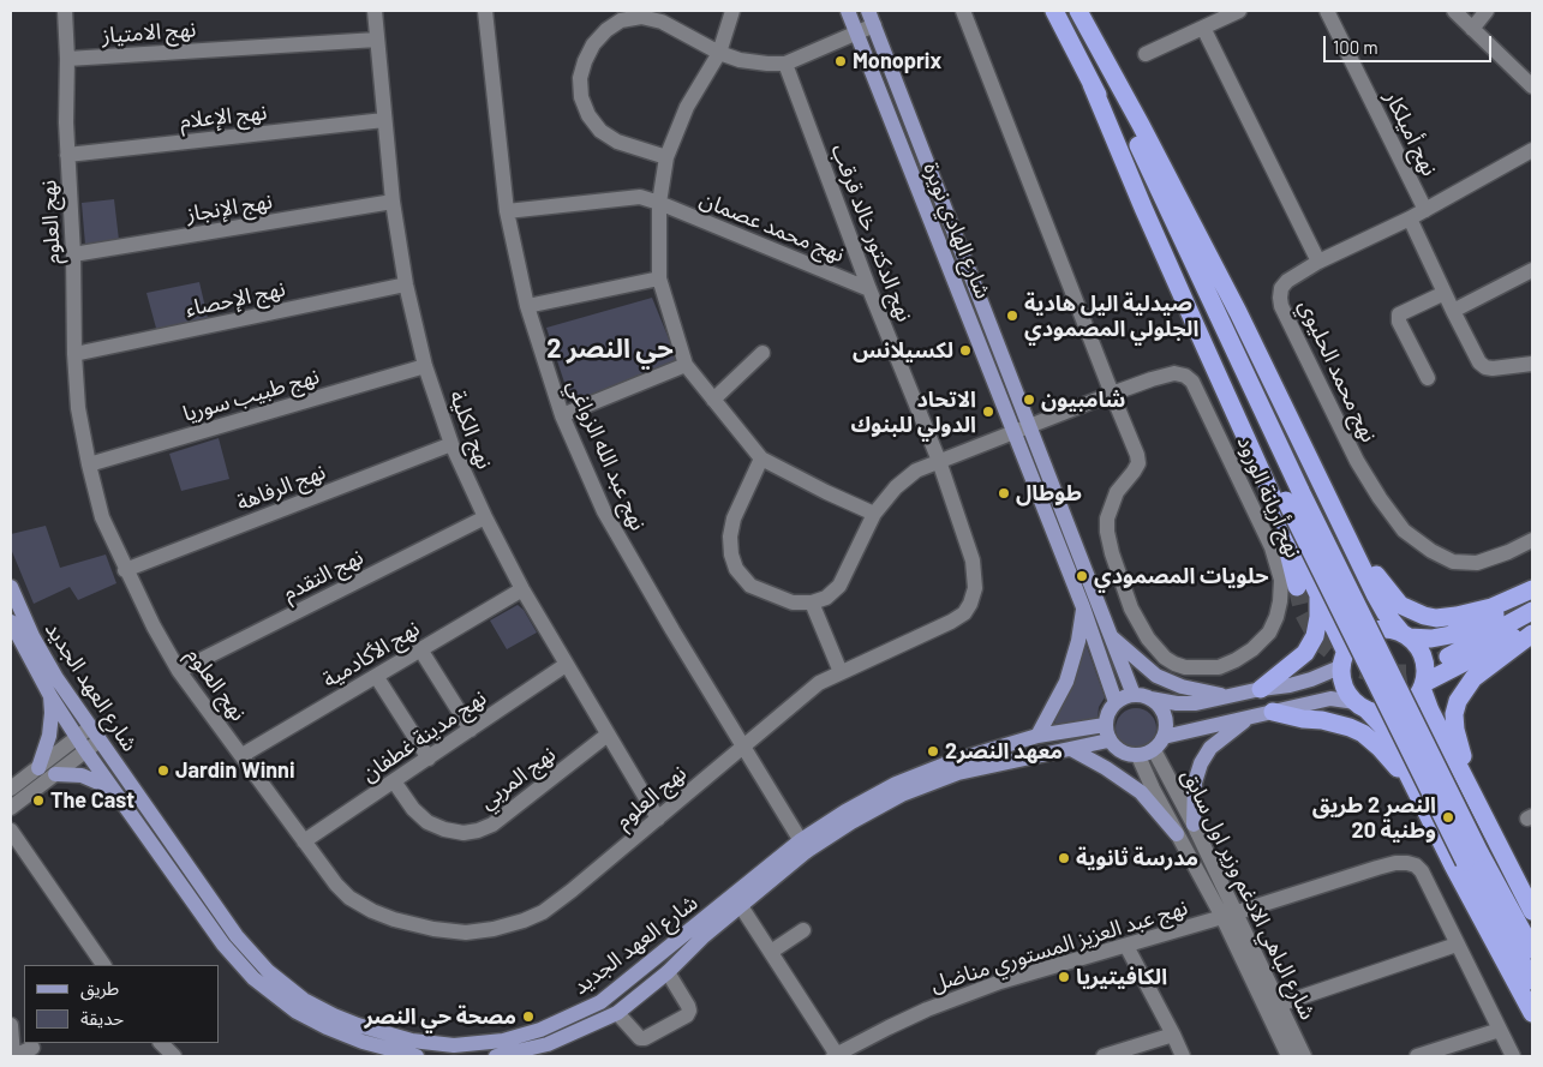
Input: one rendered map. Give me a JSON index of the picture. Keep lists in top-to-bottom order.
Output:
{
  "streets": {
    "main road": ["شارع الهادي نويرة", "شارع العهد الجديد"],
    "street": [
      "نهج الامتياز",
      "نهج الإعلام",
      "نهج أميلكار",
      "نهج الإنجاز",
      "نهج العلوم",
      "نهج محمد عصمان",
      "نهج الدكتور خالد قرقب",
      "نهج الإحصاء",
      "نهج محمد الحليوي",
      "نهج طبيب سوريا",
      "نهج الكلية",
      "نهج عبد الله الزواغي",
      "نهج الرفاهة",
      "نهج أريانة الورود",
      "نهج التقدم",
      "نهج الأكادمية",
      "نهج مدينة غطفان",
      "نهج المربي",
      "شارع الباهي الادغم وزير اول سابق",
      "نهج عبد العزيز المستوري مناضل"
    ]
  },
  "crossings": [
    ["نهج الامتياز", "نهج العلوم"],
    ["نهج الامتياز", "نهج الكلية"],
    ["نهج الإعلام", "نهج العلوم"],
    ["نهج الإعلام", "نهج الكلية"],
    ["نهج أميلكار", "نهج محمد الحليوي"],
    ["نهج الإنجاز", "نهج العلوم"],
    ["نهج الإنجاز", "نهج الكلية"],
    ["نهج العلوم", "نهج الدكتور خالد قرقب"],
    ["نهج العلوم", "نهج الإحصاء"],
    ["نهج العلوم", "نهج طبيب سوريا"],
    ["نهج العلوم", "نهج الكلية"],
    ["نهج العلوم", "نهج عبد الله الزواغي"],
    ["نهج العلوم", "نهج الرفاهة"],
    ["نهج العلوم", "نهج التقدم"],
    ["نهج العلوم", "نهج الأكادمية"],
    ["نهج العلوم", "نهج مدينة غطفان"],
    ["نهج محمد عصمان", "نهج الدكتور خالد قرقب"],
    ["نهج محمد عصمان", "نهج عبد الله الزواغي"],
    ["شارع الهادي نويرة", "نهج أريانة الورود"],
    ["شارع الهادي نويرة", "شارع العهد الجديد"],
    ["شارع الهادي نويرة", "شارع الباهي الادغم وزير اول سابق"],
    ["نهج الدكتور خالد قرقب", "نهج عبد الله الزواغي"],
    ["نهج الدكتور خالد قرقب", "نهج أريانة الورود"],
    ["نهج الإحصاء", "نهج الكلية"],
    ["نهج طبيب سوريا", "نهج الكلية"],
    ["نهج الكلية", "نهج الرفاهة"],
    ["نهج الكلية", "نهج التقدم"],
    ["نهج الكلية", "نهج الأكادمية"],
    ["نهج الكلية", "نهج مدينة غطفان"],
    ["نهج الكلية", "نهج المربي"],
    ["نهج عبد الله الزواغي", "شارع العهد الجديد"],
    ["شارع العهد الجديد", "شارع الباهي الادغم وزير اول سابق"],
    ["نهج مدينة غطفان", "نهج المربي"],
    ["شارع الباهي الادغم وزير اول سابق", "نهج عبد العزيز المستوري مناضل"]
  ],
  "districts": ["حي النصر 2"],
  "places": [
    "Monoprix",
    "صيدلية اليل هادية الجلولي المصمودي",
    "لكسيلانس",
    "شامبيون",
    "الاتحاد الدولي للبنوك",
    "طوطال",
    "حلويات المصمودي",
    "معهد النصر2",
    "Jardin Winni",
    "The Cast",
    "النصر 2 طريق وطنية 20",
    "مدرسة ثانوية",
    "الكافيتيريا",
    "مصحة حي النصر"
  ],
  "legend": ["طريق", "حديقة"],
  "scale_bar": "100 m"
}
